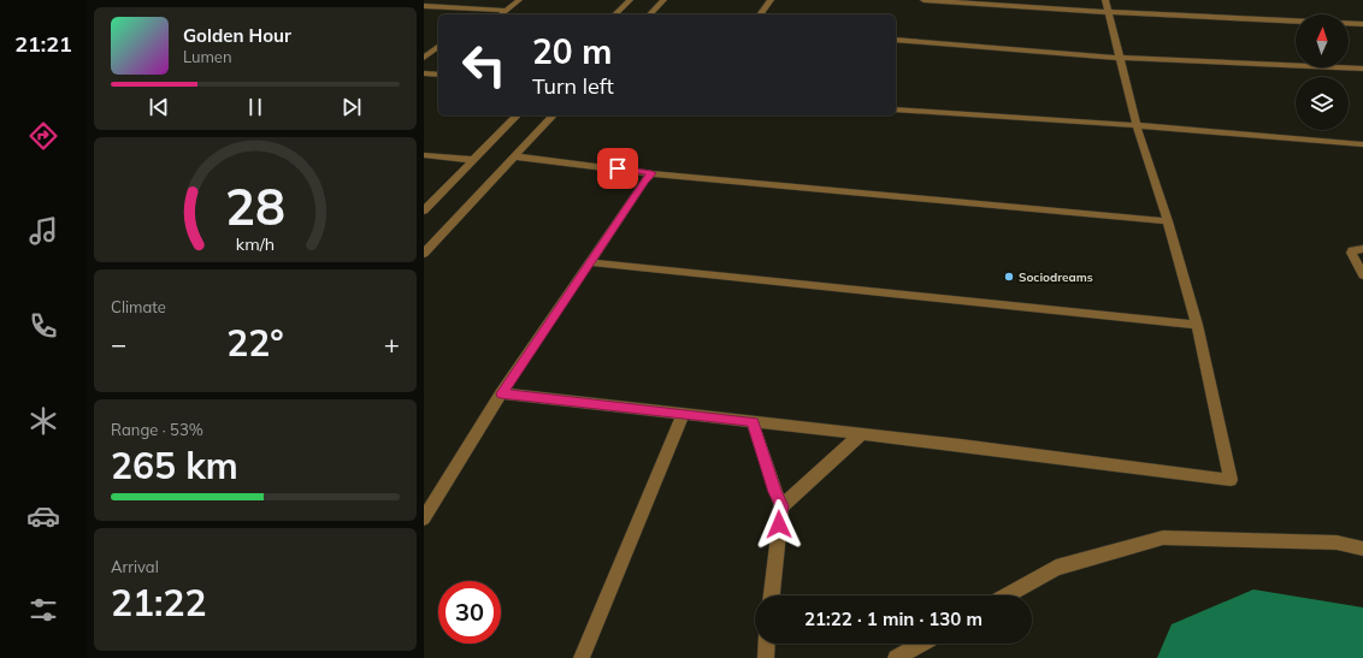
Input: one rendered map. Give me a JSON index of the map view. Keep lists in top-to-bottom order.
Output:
{
  "places": ["Sociodreams"],
  "north": "top",
  "page": {
    "tabs": "21:21",
    "turn": ["20 m", "Turn left"],
    "song": ["Golden Hour", "Lumen"],
    "tile": [
      "Climate",
      ["Range · 53%", "265 km"],
      ["Arrival", "21:22"]
    ],
    "heat": ["−", "22°", "+"],
    "limit": "30",
    "trip": "21:22 · 1 min · 130 m",
    "gauge": ["28", "km/h"]
  }
}
